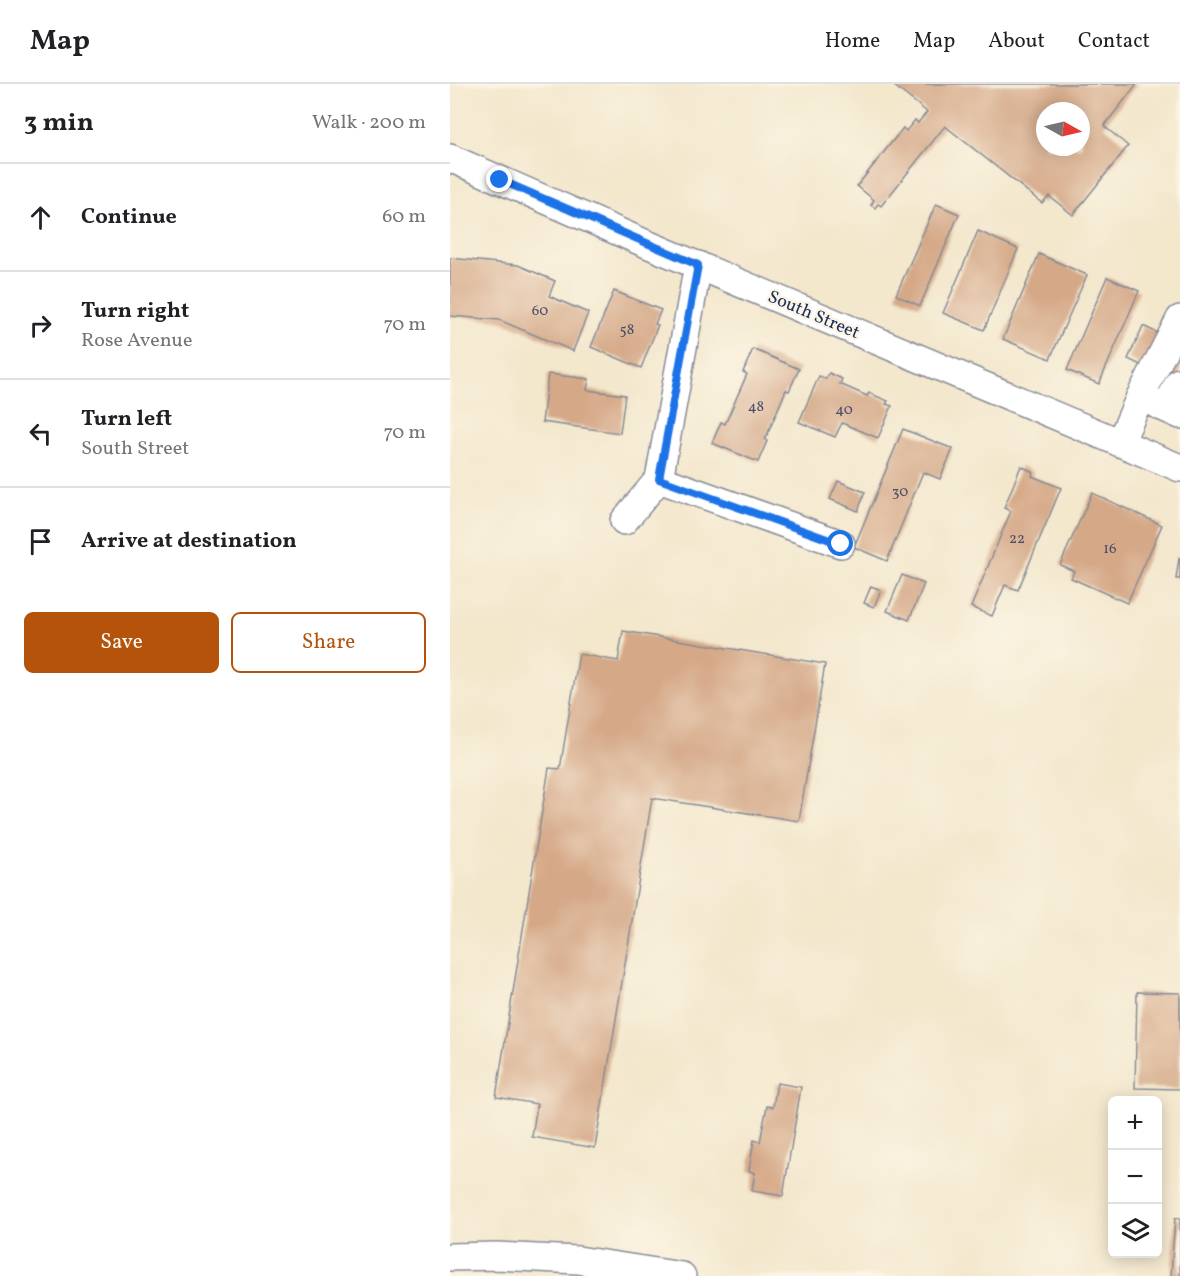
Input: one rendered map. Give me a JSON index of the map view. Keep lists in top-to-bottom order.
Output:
{
  "streets": {
    "street": ["South Street"]
  },
  "house_numbers": [
    "60",
    "58",
    "48",
    "40",
    "30",
    "22",
    "16"
  ],
  "north": "right",
  "page": {
    "header": "Map",
    "nav": [
      "Home",
      "Map",
      "About",
      "Contact"
    ],
    "heading": ["3 min", "Walk · 200 m"],
    "list": [
      ["Continue", "60 m"],
      ["Turn right", "Rose Avenue", "70 m"],
      ["Turn left", "South Street", "70 m"],
      "Arrive at destination"
    ],
    "buttons": ["Save", "Share"],
    "map_buttons": ["+", "−"]
  }
}
